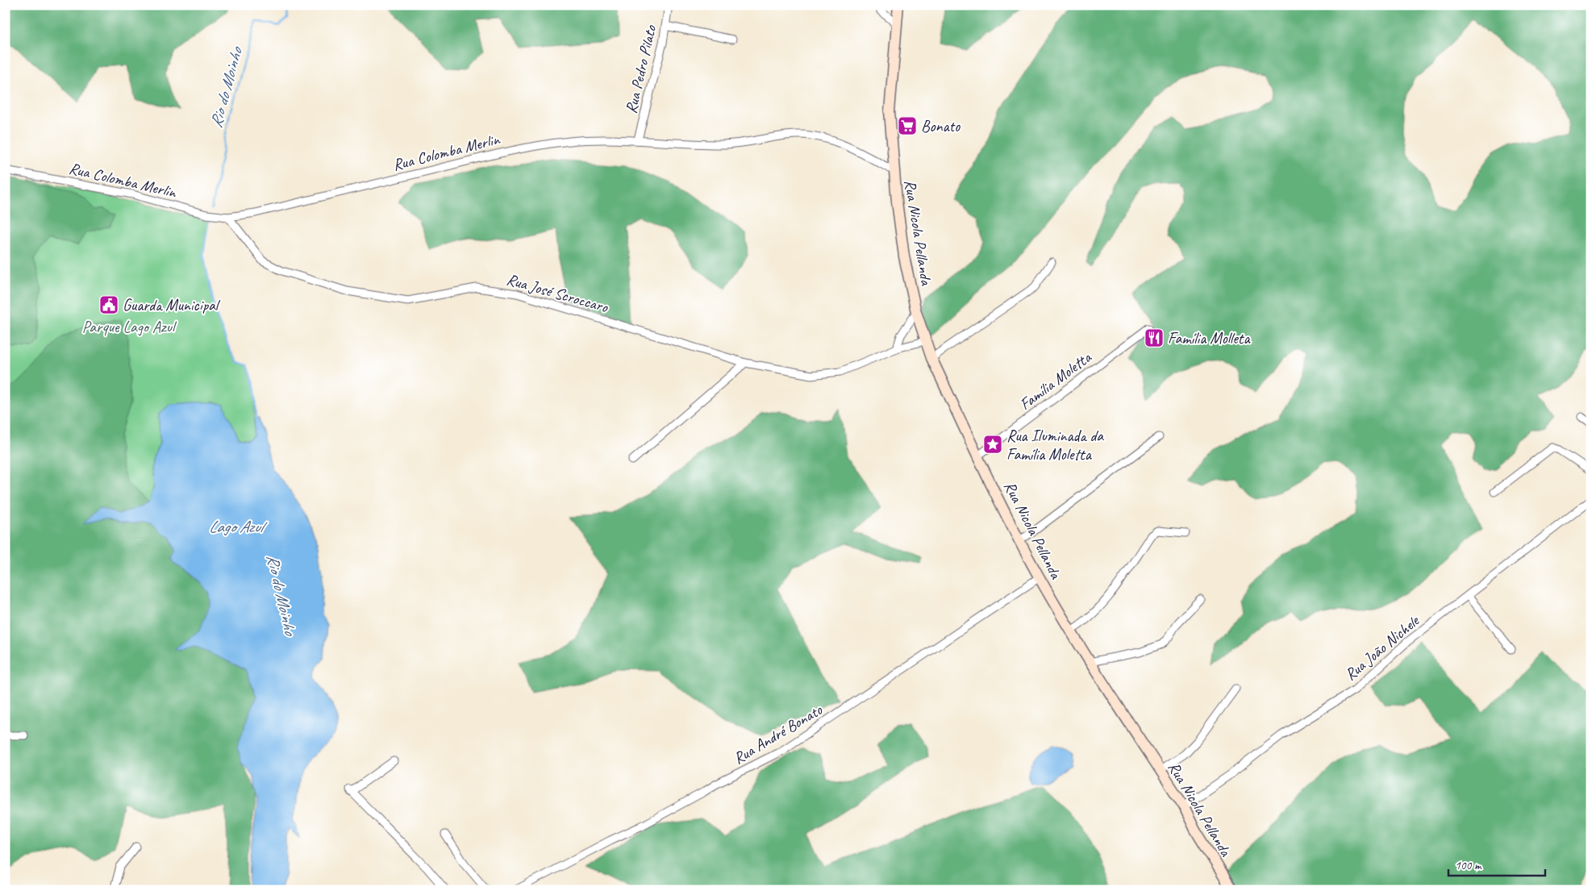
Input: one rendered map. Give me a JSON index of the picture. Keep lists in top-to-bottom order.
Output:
{
  "streets": {
    "main road": ["Rua Nicola Pellanda"],
    "street": [
      "Rua Pedro Pilato",
      "Rua Colomba Merlin",
      "Rua José Scroccaro",
      "Família Moletta",
      "Rua João Nichele",
      "Rua André Bonato"
    ]
  },
  "crossings": [
    ["Rua Pedro Pilato", "Rua Colomba Merlin"],
    ["Rua Colomba Merlin", "Rua Nicola Pellanda"],
    ["Rua Colomba Merlin", "Rua José Scroccaro"],
    ["Rua Nicola Pellanda", "Rua José Scroccaro"],
    ["Rua Nicola Pellanda", "Família Moletta"],
    ["Rua Nicola Pellanda", "Rua João Nichele"],
    ["Rua Nicola Pellanda", "Rua André Bonato"]
  ],
  "water": ["Rio do Moinho", "Lago Azul"],
  "parks": ["Parque Lago Azul"],
  "places": {
    "supermarket": ["Bonato"],
    "public building": ["Guarda Municipal"],
    "restaurant": ["Família Molleta"],
    "place": ["Rua Iluminada da Família Moletta"]
  },
  "scale_bar": "100 m"
}
